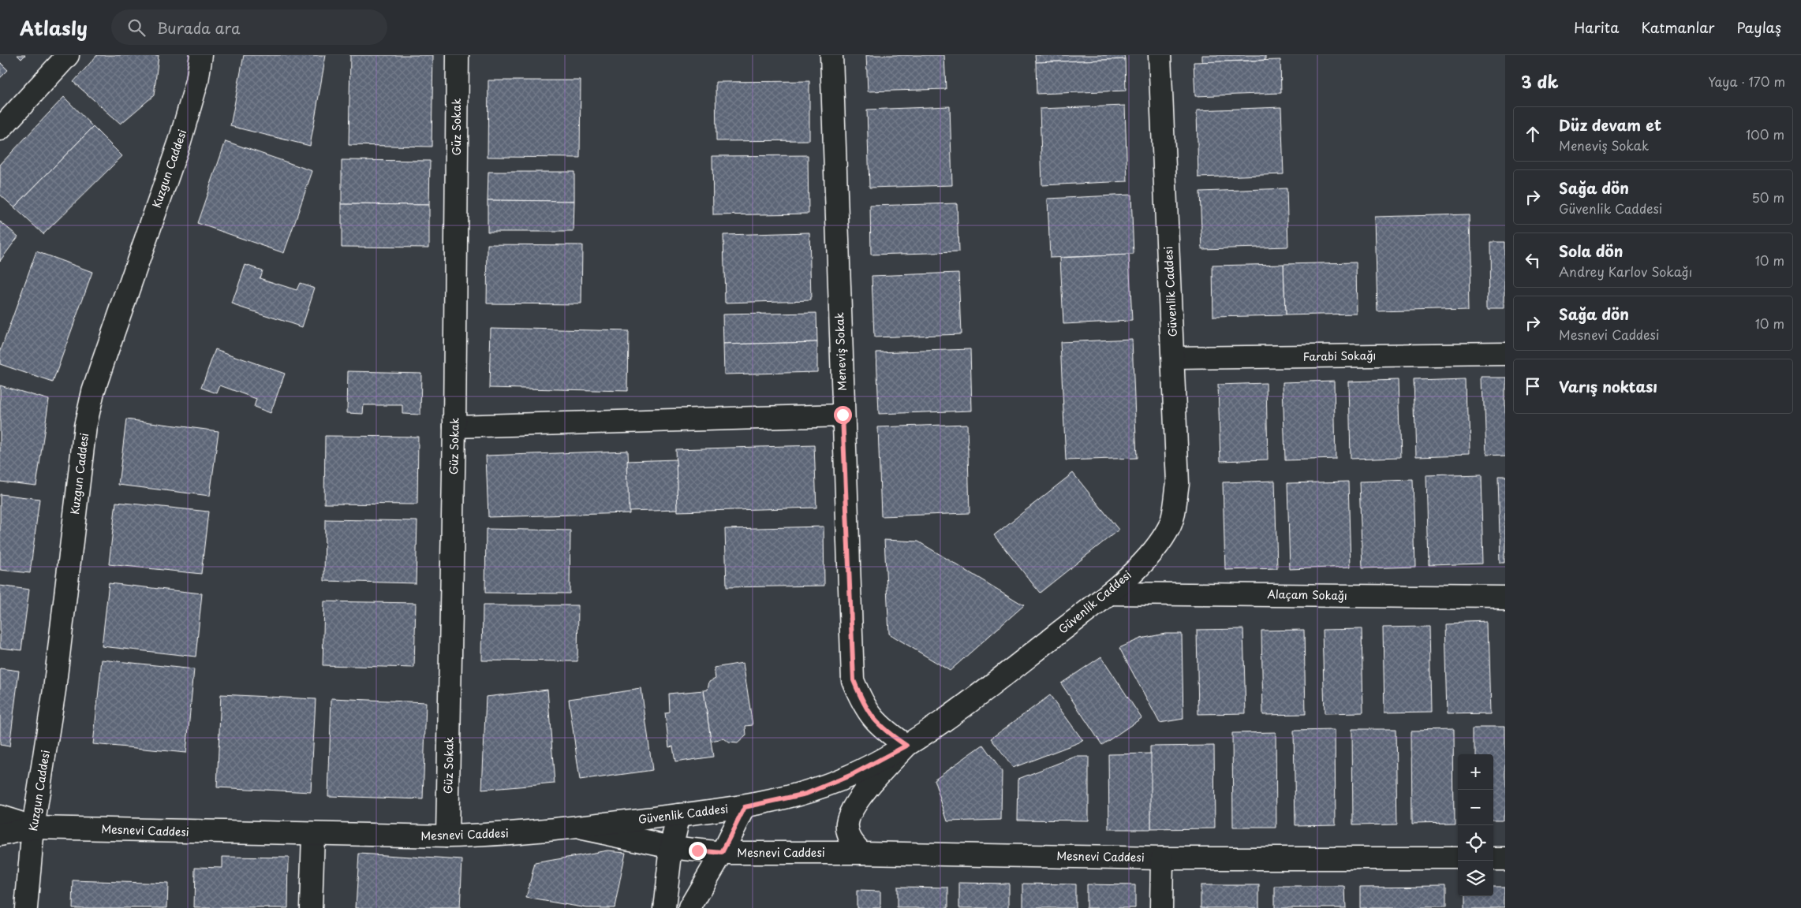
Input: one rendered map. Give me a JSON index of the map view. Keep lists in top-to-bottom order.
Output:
{
  "streets": {
    "street": [
      "Güz Sokak",
      "Kuzgun Caddesi",
      "Güvenlik Caddesi",
      "Meneviş Sokak",
      "Farabi Sokağı",
      "Alaçam Sokağı",
      "Mesnevi Caddesi"
    ]
  },
  "crossings": [
    ["Güz Sokak", "Mesnevi Caddesi"],
    ["Kuzgun Caddesi", "Mesnevi Caddesi"],
    ["Güvenlik Caddesi", "Meneviş Sokak"],
    ["Güvenlik Caddesi", "Farabi Sokağı"],
    ["Güvenlik Caddesi", "Alaçam Sokağı"],
    ["Güvenlik Caddesi", "Mesnevi Caddesi"]
  ],
  "page": {
    "header": "Atlasly",
    "search": "Burada ara",
    "nav": ["Harita", "Katmanlar", "Paylaş"],
    "heading": ["3 dk", "Yaya · 170 m"],
    "list": [
      ["Düz devam et", "Meneviş Sokak", "100 m"],
      ["Sağa dön", "Güvenlik Caddesi", "50 m"],
      ["Sola dön", "Andrey Karlov Sokağı", "10 m"],
      ["Sağa dön", "Mesnevi Caddesi", "10 m"],
      "Varış noktası"
    ],
    "map_buttons": ["+", "−"]
  }
}
